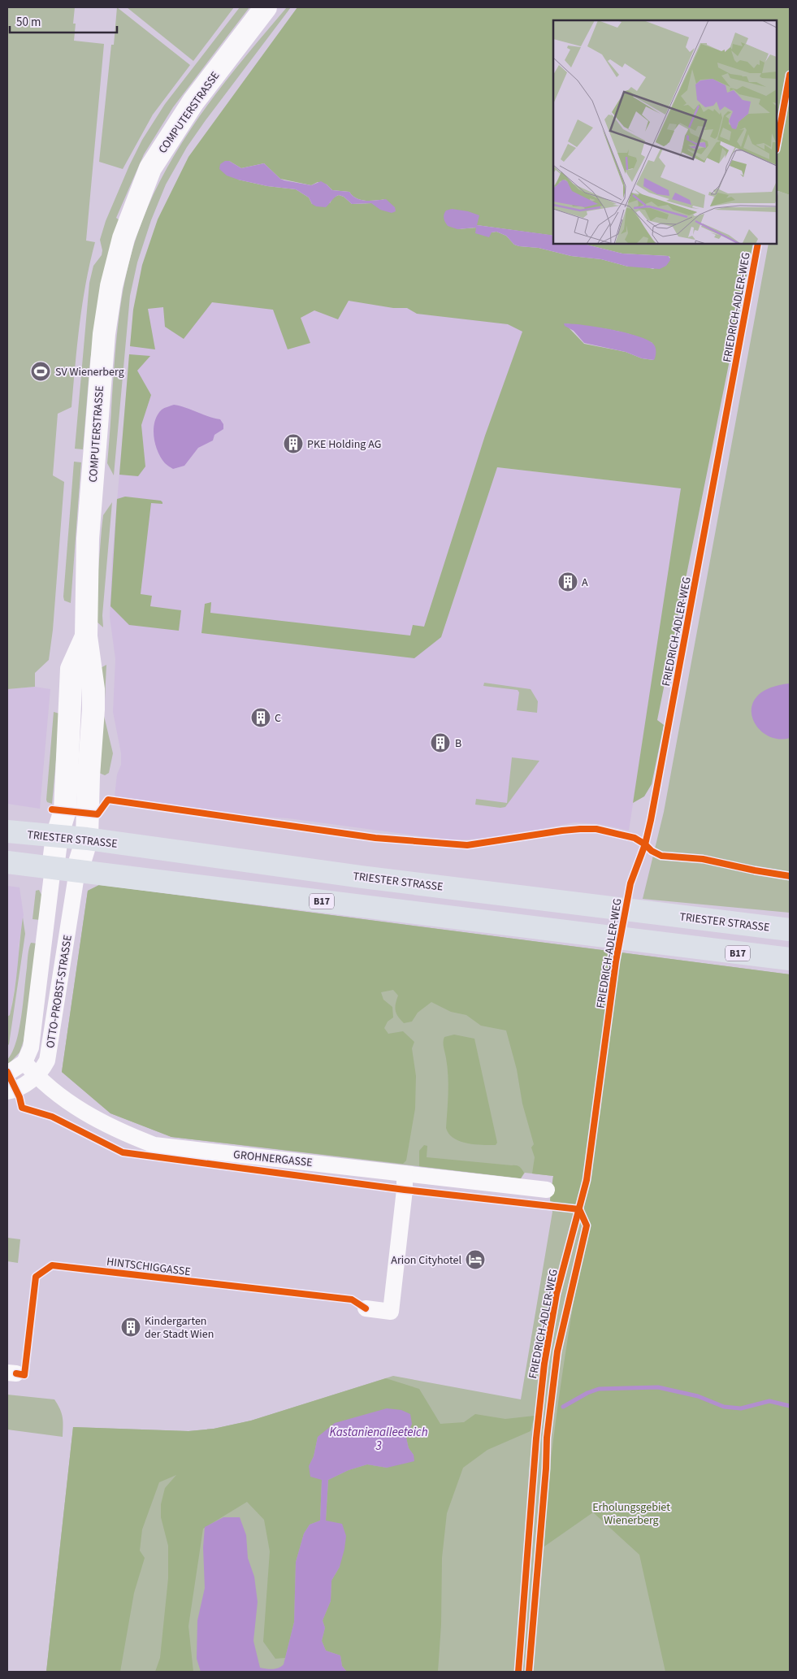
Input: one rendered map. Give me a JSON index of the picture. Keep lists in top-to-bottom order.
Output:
{
  "streets": {
    "main road": ["TRIESTER STRASSE", "B17"],
    "street": ["COMPUTERSTRASSE", "OTTO-PROBST-STRASSE", "GROHNERGASSE"],
    "cycle path": ["FRIEDRICH-ADLER-WEG", "HINTSCHIGGASSE"]
  },
  "crossings": [
    ["COMPUTERSTRASSE", "TRIESTER STRASSE"],
    ["COMPUTERSTRASSE", "B17"],
    ["COMPUTERSTRASSE", "OTTO-PROBST-STRASSE"],
    ["B17", "OTTO-PROBST-STRASSE"],
    ["OTTO-PROBST-STRASSE", "GROHNERGASSE"]
  ],
  "water": ["Kastanienalleeteich 3"],
  "parks": ["Erholungsgebiet Wienerberg"],
  "places": {
    "sports": ["SV Wienerberg"],
    "building": [
      "PKE Holding AG",
      "A",
      "C",
      "B",
      "Kindergarten der Stadt Wien"
    ],
    "hotel": ["Arion Cityhotel"]
  },
  "scale_bar": "50 m"
}
